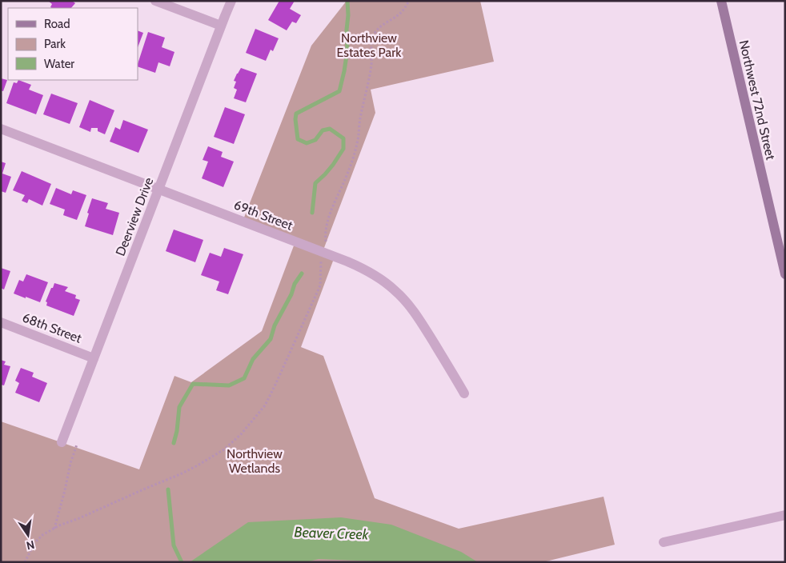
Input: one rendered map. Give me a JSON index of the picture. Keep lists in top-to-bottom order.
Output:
{
  "streets": {
    "street": [
      "Northwest 72nd Street",
      "69th Street",
      "Deerview Drive",
      "68th Street"
    ]
  },
  "crossings": [
    ["69th Street", "Deerview Drive"],
    ["Deerview Drive", "68th Street"]
  ],
  "water": ["Beaver Creek"],
  "parks": ["Northview Estates Park", "Northview Wetlands"],
  "legend": ["Road", "Park", "Water"],
  "north": "bottom"
}
